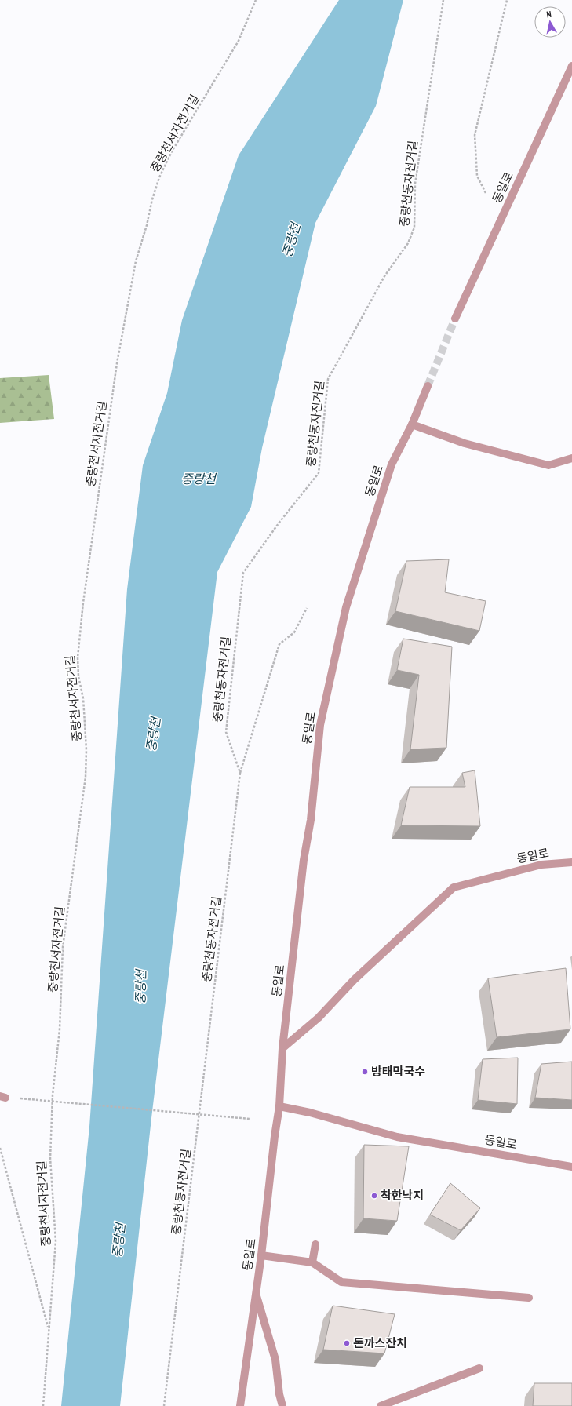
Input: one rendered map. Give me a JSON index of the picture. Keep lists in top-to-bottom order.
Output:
{
  "streets": {
    "street": ["동일로"],
    "path": ["중랑천서자전거길", "중랑천동자전거길"]
  },
  "water": ["중랑천"],
  "places": ["방태막국수", "착한낙지", "돈까스잔치"],
  "north": "top"
}
